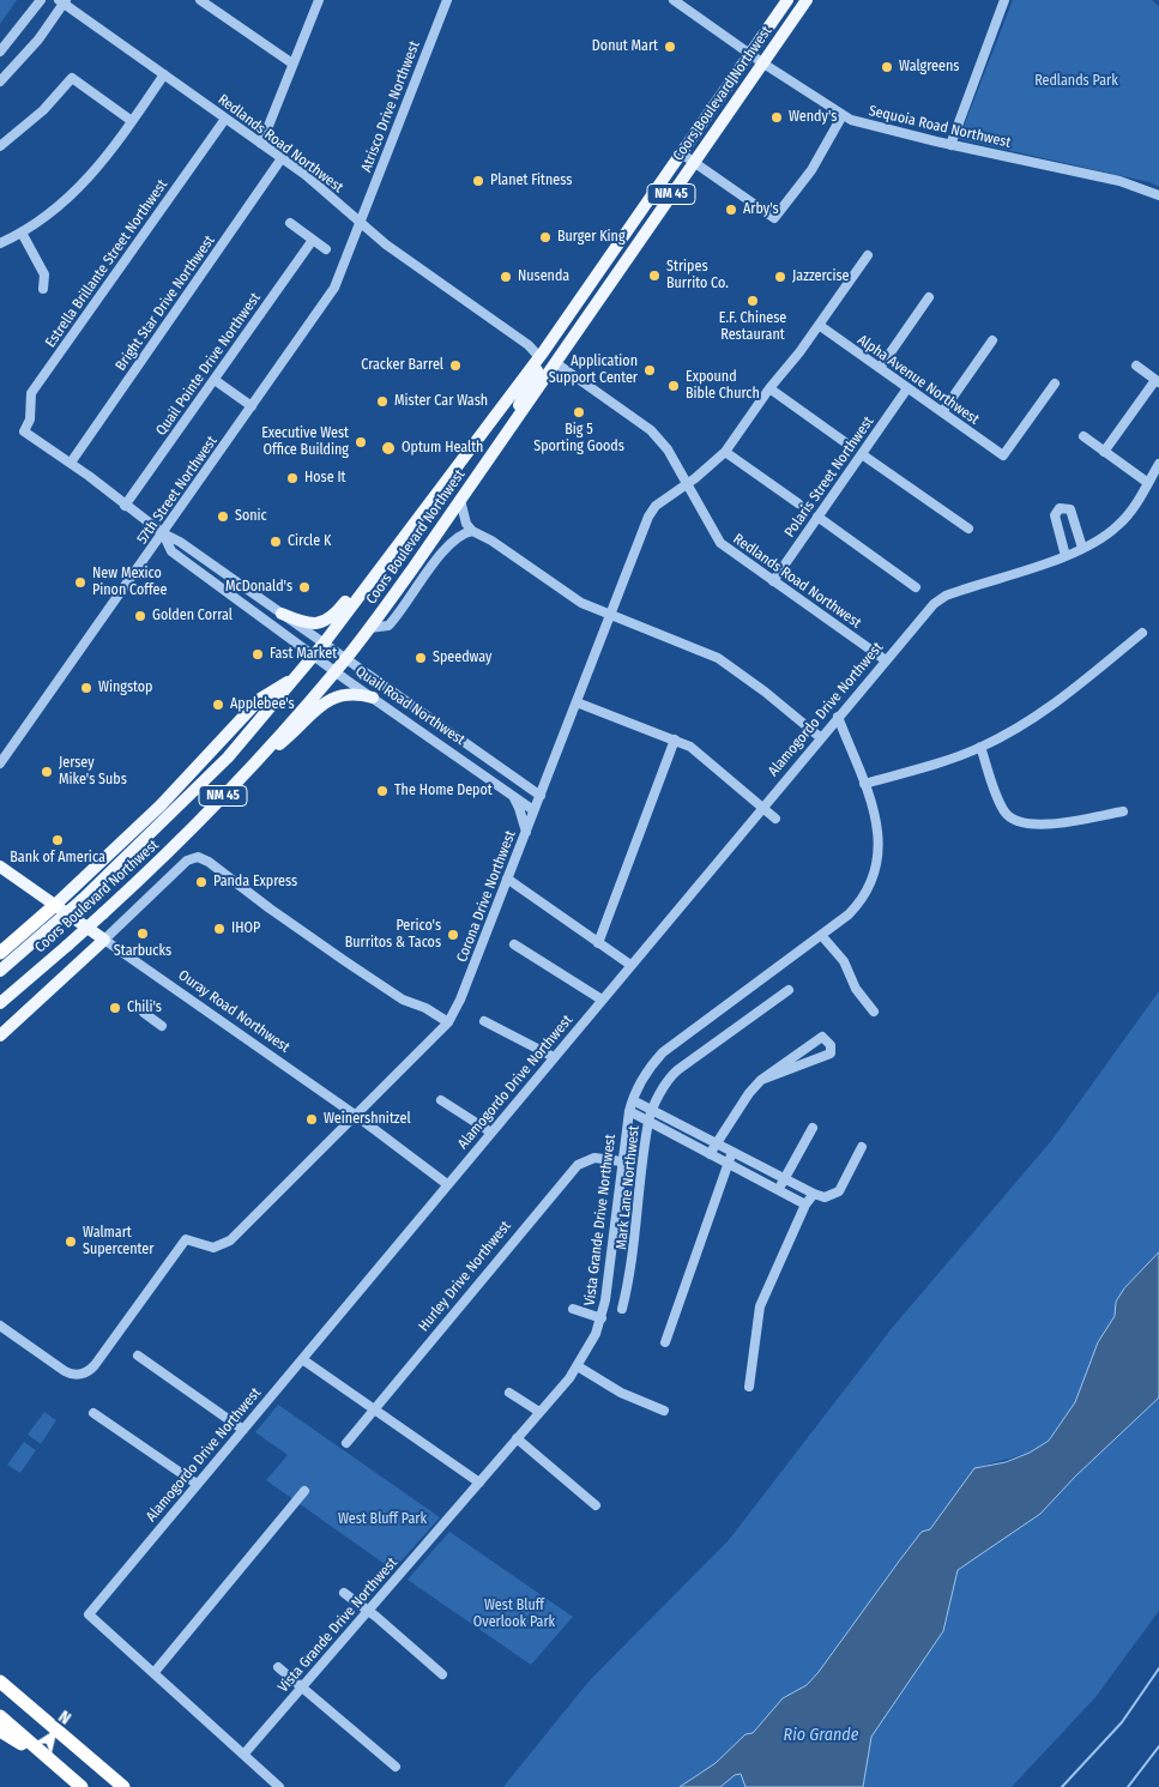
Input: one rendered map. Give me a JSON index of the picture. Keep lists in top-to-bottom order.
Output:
{
  "streets": {
    "main road": ["Coors Boulevard Northwest", "NM 45", "Ouray Road Northwest"],
    "street": [
      "Atrisco Drive Northwest",
      "Sequoia Road Northwest",
      "Redlands Road Northwest",
      "Estrella Brillante Street Northwest",
      "Bright Star Drive Northwest",
      "Quail Pointe Drive Northwest",
      "Alpha Avenue Northwest",
      "Polaris Street Northwest",
      "57th Street Northwest",
      "Quail Road Northwest",
      "Alamogordo Drive Northwest",
      "Corona Drive Northwest",
      "Mark Lane Northwest",
      "Vista Grande Drive Northwest",
      "Hurley Drive Northwest"
    ]
  },
  "crossings": [
    ["Coors Boulevard Northwest", "Sequoia Road Northwest"],
    ["Coors Boulevard Northwest", "Redlands Road Northwest"],
    ["Coors Boulevard Northwest", "Quail Road Northwest"],
    ["Atrisco Drive Northwest", "Redlands Road Northwest"],
    ["Atrisco Drive Northwest", "57th Street Northwest"],
    ["Redlands Road Northwest", "Estrella Brillante Street Northwest"],
    ["Redlands Road Northwest", "Bright Star Drive Northwest"],
    ["Redlands Road Northwest", "Polaris Street Northwest"],
    ["Redlands Road Northwest", "57th Street Northwest"],
    ["Redlands Road Northwest", "Alamogordo Drive Northwest"],
    ["Redlands Road Northwest", "Corona Drive Northwest"],
    ["Estrella Brillante Street Northwest", "Quail Road Northwest"],
    ["Bright Star Drive Northwest", "Quail Road Northwest"],
    ["Quail Pointe Drive Northwest", "Quail Road Northwest"],
    ["Alpha Avenue Northwest", "Polaris Street Northwest"],
    ["Alpha Avenue Northwest", "Corona Drive Northwest"],
    ["57th Street Northwest", "Quail Road Northwest"],
    ["Quail Road Northwest", "Corona Drive Northwest"],
    ["Alamogordo Drive Northwest", "Ouray Road Northwest"],
    ["Alamogordo Drive Northwest", "Vista Grande Drive Northwest"],
    ["Corona Drive Northwest", "Ouray Road Northwest"],
    ["Vista Grande Drive Northwest", "Hurley Drive Northwest"]
  ],
  "water": ["Rio Grande"],
  "parks": ["Redlands Park", "West Bluff Park", "West Bluff Overlook Park"],
  "places": [
    "Donut Mart",
    "Walgreens",
    "Wendy's",
    "Planet Fitness",
    "Arby's",
    "Burger King",
    "Stripes Burrito Co.",
    "Nusenda",
    "Jazzercise",
    "E.F. Chinese Restaurant",
    "Cracker Barrel",
    "Application Support Center",
    "Expound Bible Church",
    "Mister Car Wash",
    "Big 5 Sporting Goods",
    "Executive West Office Building",
    "Optum Health",
    "Hose It",
    "Sonic",
    "Circle K",
    "New Mexico Pinon Coffee",
    "McDonald's",
    "Golden Corral",
    "Fast Market",
    "Speedway",
    "Wingstop",
    "Applebee's",
    "Jersey Mike's Subs",
    "The Home Depot",
    "Bank of America",
    "Panda Express",
    "IHOP",
    "Starbucks",
    "Perico's Burritos & Tacos",
    "Chili's",
    "Weinershnitzel",
    "Walmart Supercenter"
  ],
  "north": "top right"
}
